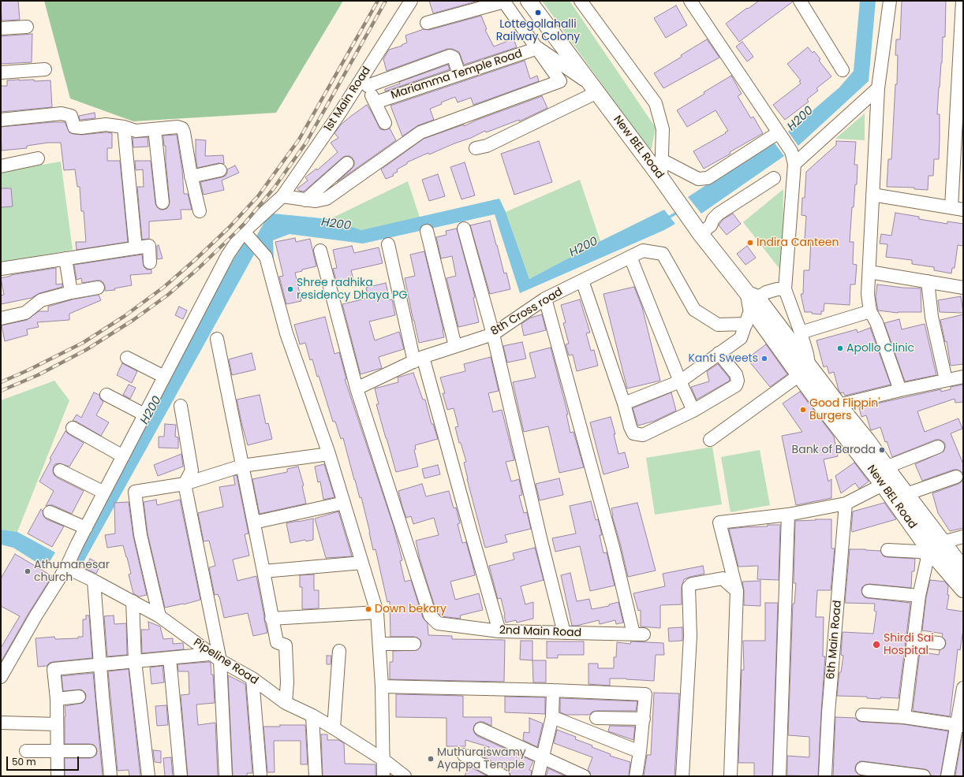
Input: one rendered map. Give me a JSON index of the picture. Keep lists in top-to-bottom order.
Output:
{
  "streets": {
    "main road": ["New BEL Road"],
    "street": [
      "Mariamma Temple Road",
      "1st Main Road",
      "8th Cross road",
      "2nd Main Road",
      "6th Main Road",
      "Pipeline Road"
    ]
  },
  "crossings": [
    ["1st Main Road", "Pipeline Road"],
    ["8th Cross road", "2nd Main Road"]
  ],
  "water": ["H200"],
  "places": [
    "Lottegollahalli Railway Colony",
    "Indira Canteen",
    "Shree radhika residency Dhaya PG",
    "Apollo Clinic",
    "Kanti Sweets",
    "Good Flippin' Burgers",
    "Bank of Baroda",
    "Athumanesar church",
    "Down bekary",
    "Shirdi Sai Hospital",
    "Muthuraiswamy Ayappa Temple"
  ],
  "scale_bar": "50 m"
}
